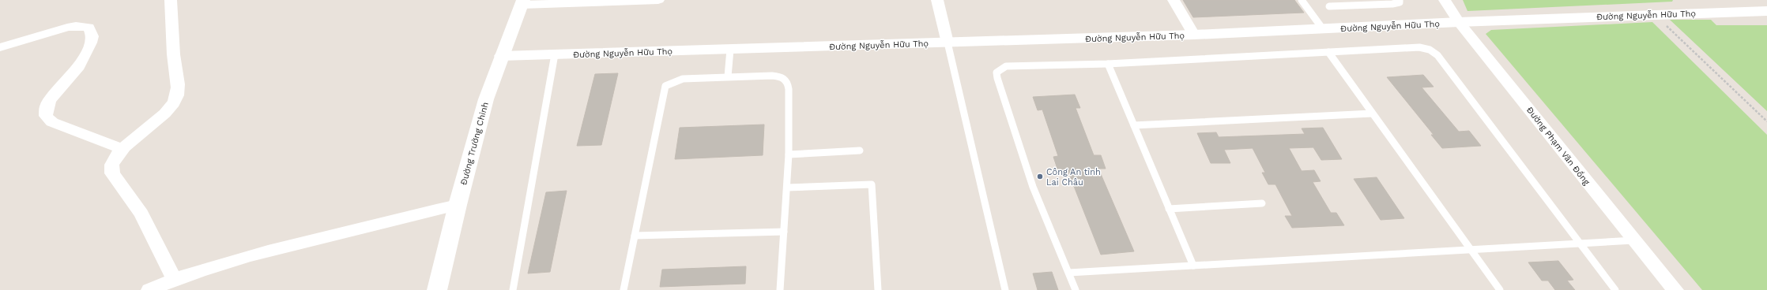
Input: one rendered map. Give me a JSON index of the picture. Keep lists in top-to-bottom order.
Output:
{
  "streets": {
    "street": ["Đường Nguyễn Hữu Thọ", "Đường Trường Chinh", "Đường Phạm Văn Đồng"]
  },
  "crossings": [
    ["Đường Nguyễn Hữu Thọ", "Đường Trường Chinh"],
    ["Đường Nguyễn Hữu Thọ", "Đường Phạm Văn Đồng"]
  ],
  "places": ["Công An tỉnh Lai Châu"]
}
